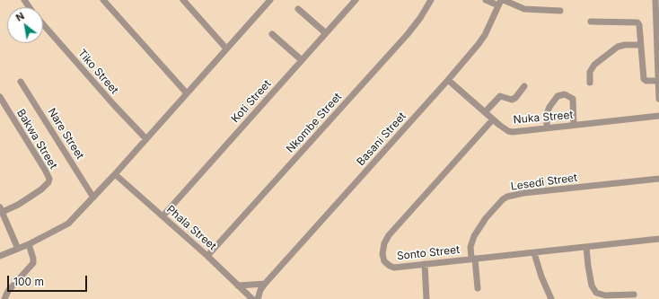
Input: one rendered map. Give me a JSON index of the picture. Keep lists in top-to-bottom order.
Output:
{
  "streets": {
    "street": [
      "Tiko Street",
      "Koti Street",
      "Nuka Street",
      "Nkombe Street",
      "Nare Street",
      "Bakwa Street",
      "Basani Street",
      "Lesedi Street",
      "Phala Street",
      "Sonto Street"
    ]
  },
  "crossings": [
    ["Koti Street", "Phala Street"],
    ["Nuka Street", "Basani Street"],
    ["Nuka Street", "Sonto Street"],
    ["Nkombe Street", "Phala Street"],
    ["Lesedi Street", "Sonto Street"]
  ],
  "scale_bar": "100 m",
  "north": "top left"
}
